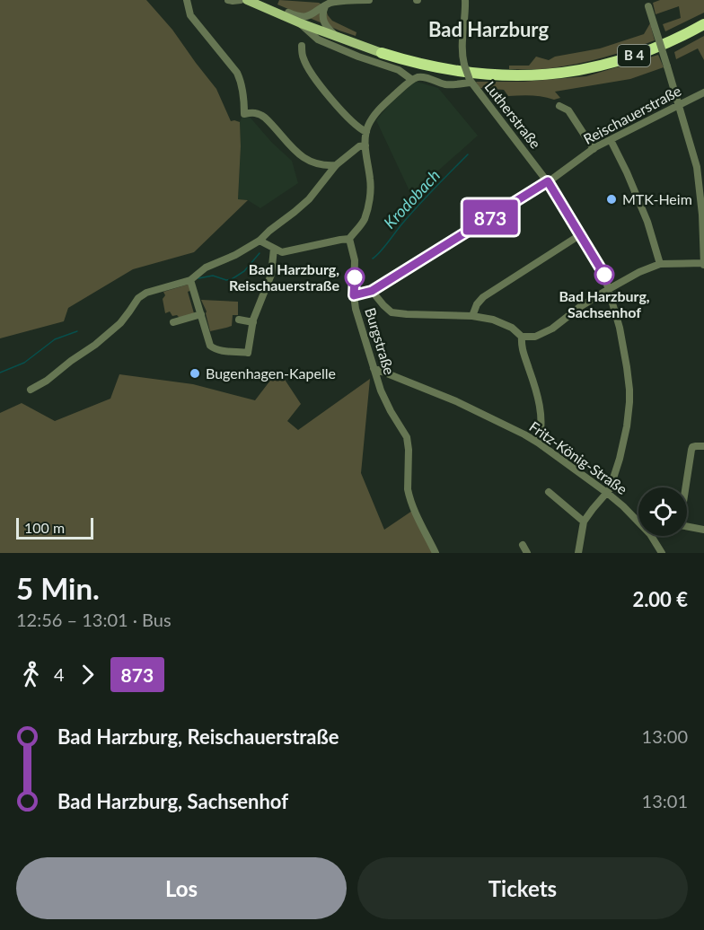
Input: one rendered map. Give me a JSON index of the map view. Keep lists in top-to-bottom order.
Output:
{
  "streets": {
    "highway": ["B 4"],
    "street": [
      "Lutherstraße",
      "Reischauerstraße",
      "Burgstraße",
      "Fritz-König-Straße"
    ]
  },
  "crossings": [
    ["Lutherstraße", "Reischauerstraße"],
    ["Lutherstraße", "Fritz-König-Straße"],
    ["Reischauerstraße", "Burgstraße"],
    ["Burgstraße", "Fritz-König-Straße"]
  ],
  "districts": ["Bad Harzburg"],
  "water": ["Krodobach"],
  "places": [
    "MTK-Heim",
    "Bad Harzburg, Sachsenhof",
    "Bad Harzburg, Reischauerstraße",
    "Bugenhagen-Kapelle"
  ],
  "lines": ["bus line 873"],
  "scale_bar": "100 m",
  "page": {
    "on_map": "873",
    "scale": "100 m",
    "heading": ["5 Min.", "12:56 – 13:01 · Bus", "2.00 €"],
    "legs": ["4", "873"],
    "list": [
      {
        "name": "Bad Harzburg, Reischauerstraße",
        "value": "13:00"
      },
      {
        "name": "Bad Harzburg, Sachsenhof",
        "value": "13:01"
      }
    ],
    "buttons": ["Los", "Tickets"]
  }
}
